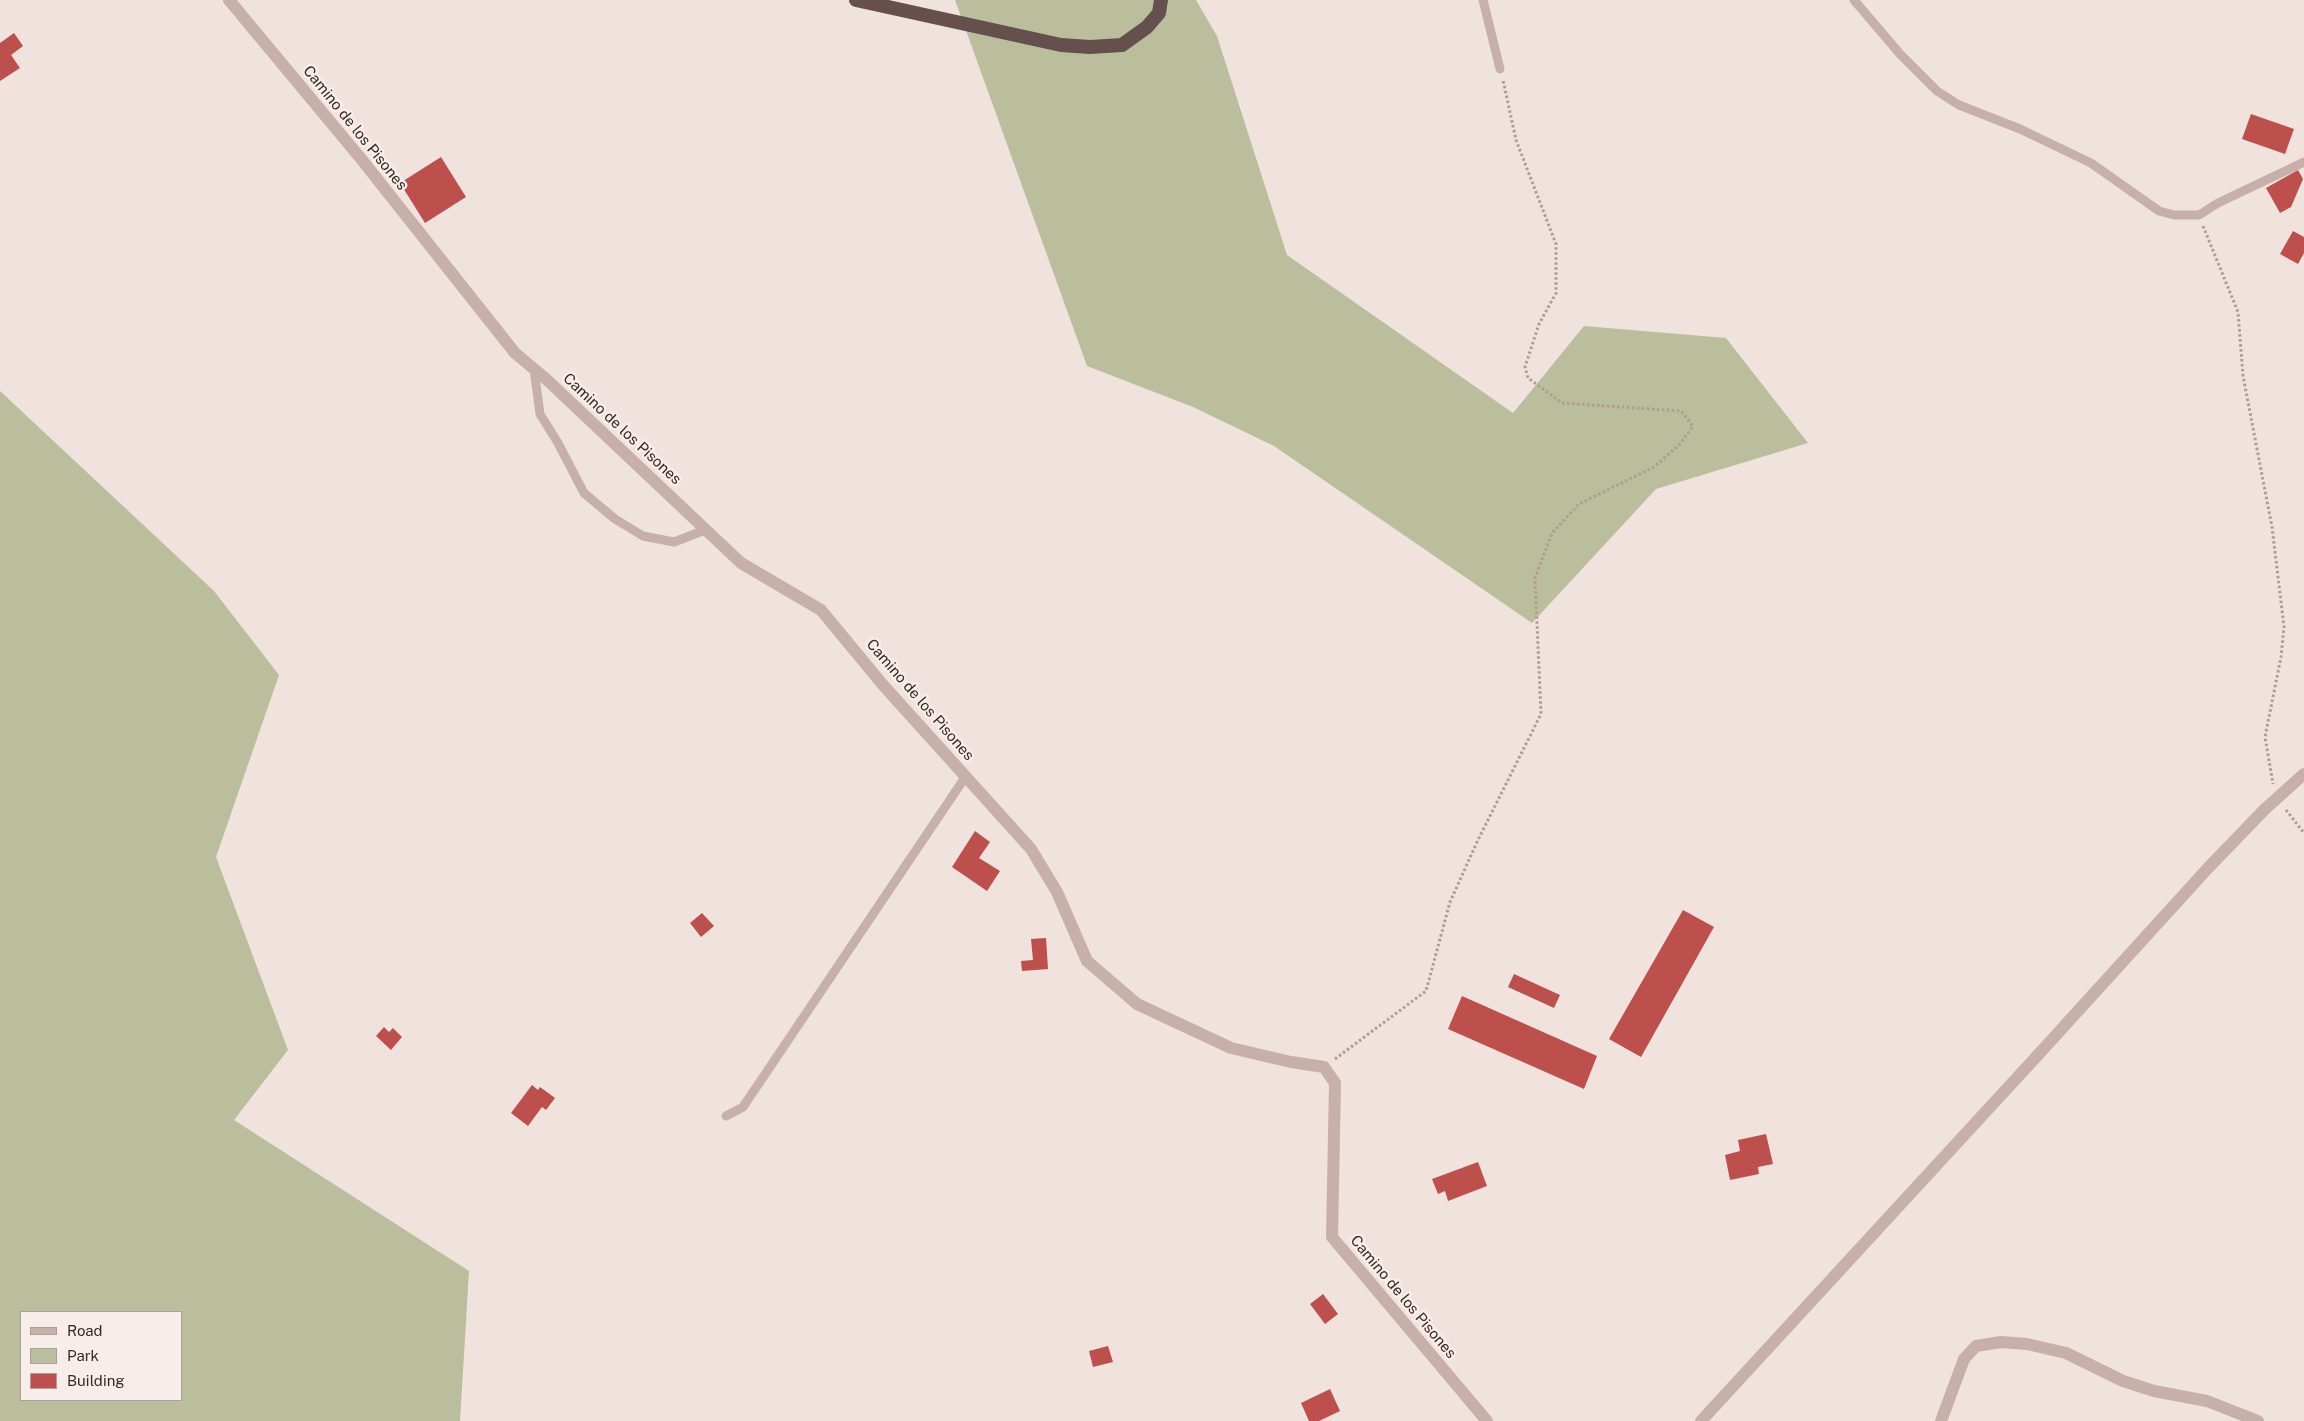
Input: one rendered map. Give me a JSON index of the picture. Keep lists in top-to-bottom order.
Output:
{
  "streets": {
    "street": ["Camino de los Pisones"]
  },
  "legend": ["Road", "Park", "Building"]
}
